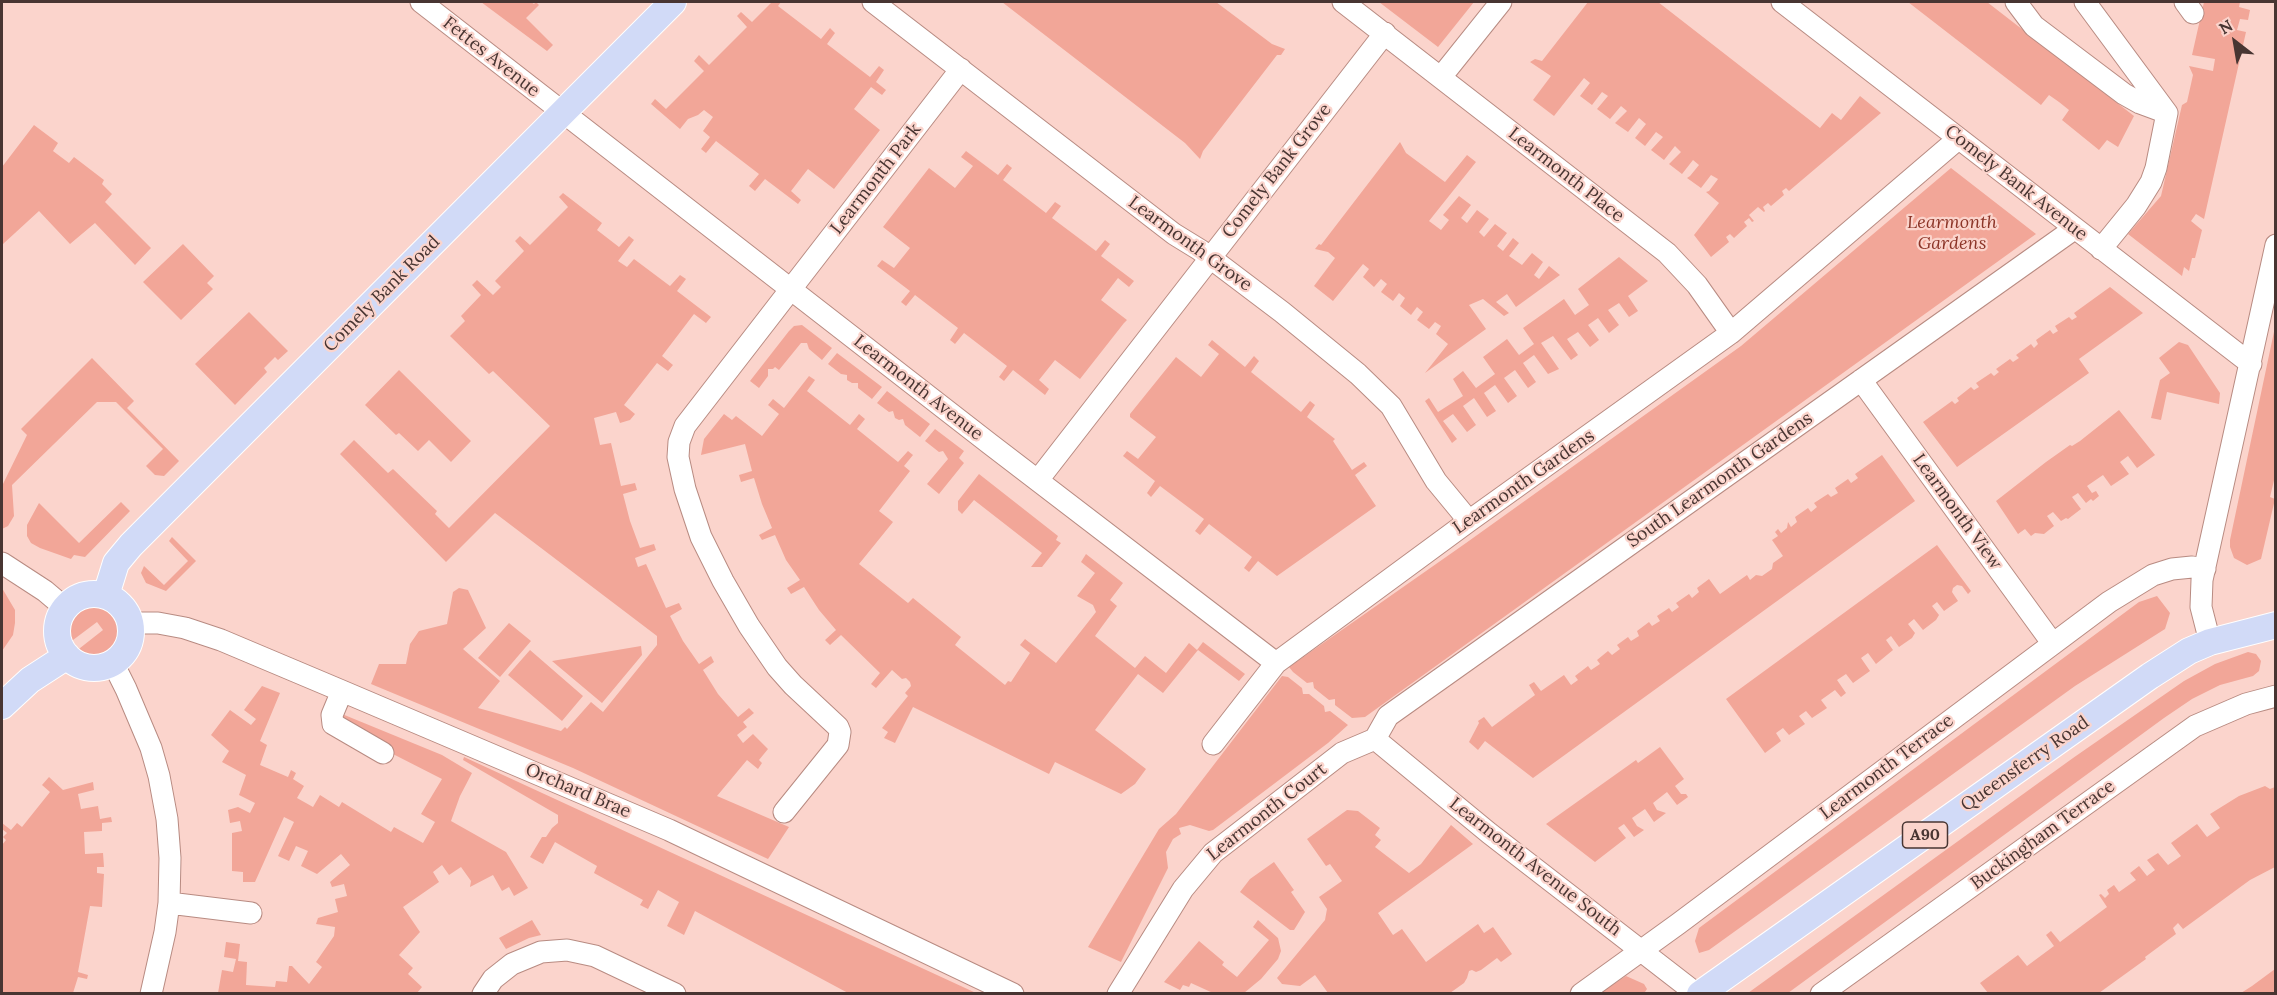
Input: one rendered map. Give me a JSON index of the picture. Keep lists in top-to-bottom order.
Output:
{
  "streets": {
    "main road": ["Comely Bank Road", "Queensferry Road", "A90"],
    "street": [
      "Fettes Avenue",
      "Comely Bank Grove",
      "Learmonth Place",
      "Learmonth Park",
      "Comely Bank Avenue",
      "Learmonth Grove",
      "Learmonth Avenue",
      "South Learmonth Gardens",
      "Learmonth Gardens",
      "Learmonth View",
      "Learmonth Terrace",
      "Orchard Brae",
      "Learmonth Court",
      "Buckingham Terrace",
      "Learmonth Avenue South"
    ]
  },
  "crossings": [
    ["Fettes Avenue", "Comely Bank Road"],
    ["Fettes Avenue", "Learmonth Avenue"],
    ["Comely Bank Grove", "Learmonth Place"],
    ["Comely Bank Grove", "Learmonth Grove"],
    ["Comely Bank Grove", "Learmonth Avenue"],
    ["Learmonth Place", "Learmonth Gardens"],
    ["Learmonth Park", "Learmonth Grove"],
    ["Learmonth Park", "Learmonth Avenue"],
    ["Comely Bank Avenue", "South Learmonth Gardens"],
    ["Comely Bank Avenue", "Learmonth Gardens"],
    ["Learmonth Grove", "Learmonth Gardens"],
    ["Comely Bank Road", "Learmonth Avenue"],
    ["Comely Bank Road", "Orchard Brae"],
    ["Learmonth Avenue", "Learmonth Gardens"],
    ["South Learmonth Gardens", "Learmonth View"],
    ["South Learmonth Gardens", "Learmonth Court"],
    ["South Learmonth Gardens", "Learmonth Avenue South"],
    ["Learmonth View", "Learmonth Terrace"],
    ["Queensferry Road", "Learmonth Avenue South"],
    ["Learmonth Terrace", "Learmonth Avenue South"],
    ["Learmonth Court", "Learmonth Avenue South"]
  ],
  "parks": ["Learmonth Gardens"],
  "north": "top left"
}
